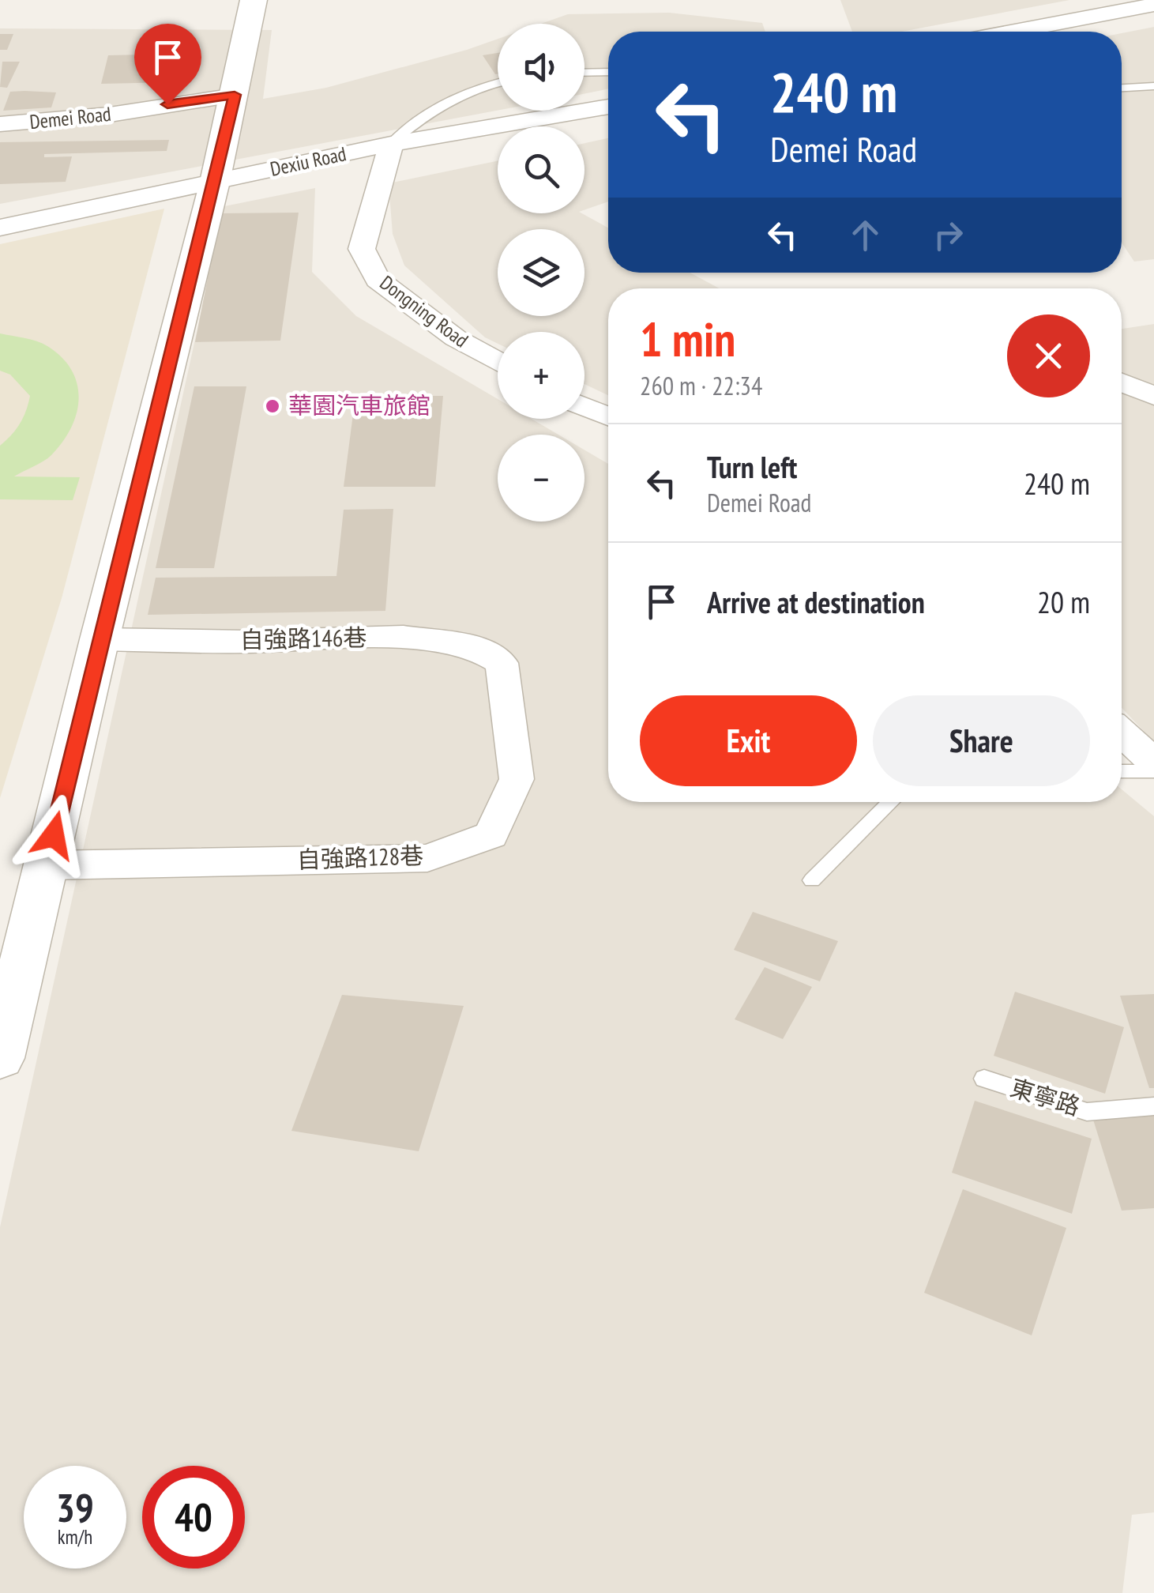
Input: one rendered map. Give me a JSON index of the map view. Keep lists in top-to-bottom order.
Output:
{
  "streets": {
    "street": [
      "Demei Road",
      "Dexiu Road",
      "Dongning Road",
      "自強路146巷",
      "自強路128巷"
    ],
    "lane": ["東寧路"]
  },
  "crossings": [
    ["Dexiu Road", "Dongning Road"],
    ["自強路146巷", "自強路128巷"]
  ],
  "places": ["華園汽車旅館"],
  "page": {
    "map_buttons": ["+", "−"],
    "turn": ["240 m", "Demei Road"],
    "heading": ["1 min", "260 m · 22:34"],
    "list": [
      {
        "name": "Turn left",
        "note": "Demei Road",
        "value": "240 m"
      },
      {
        "name": "Arrive at destination",
        "value": "20 m"
      }
    ],
    "buttons": ["Exit", "Share"],
    "speed": "39 km/h",
    "limit": "40"
  }
}
